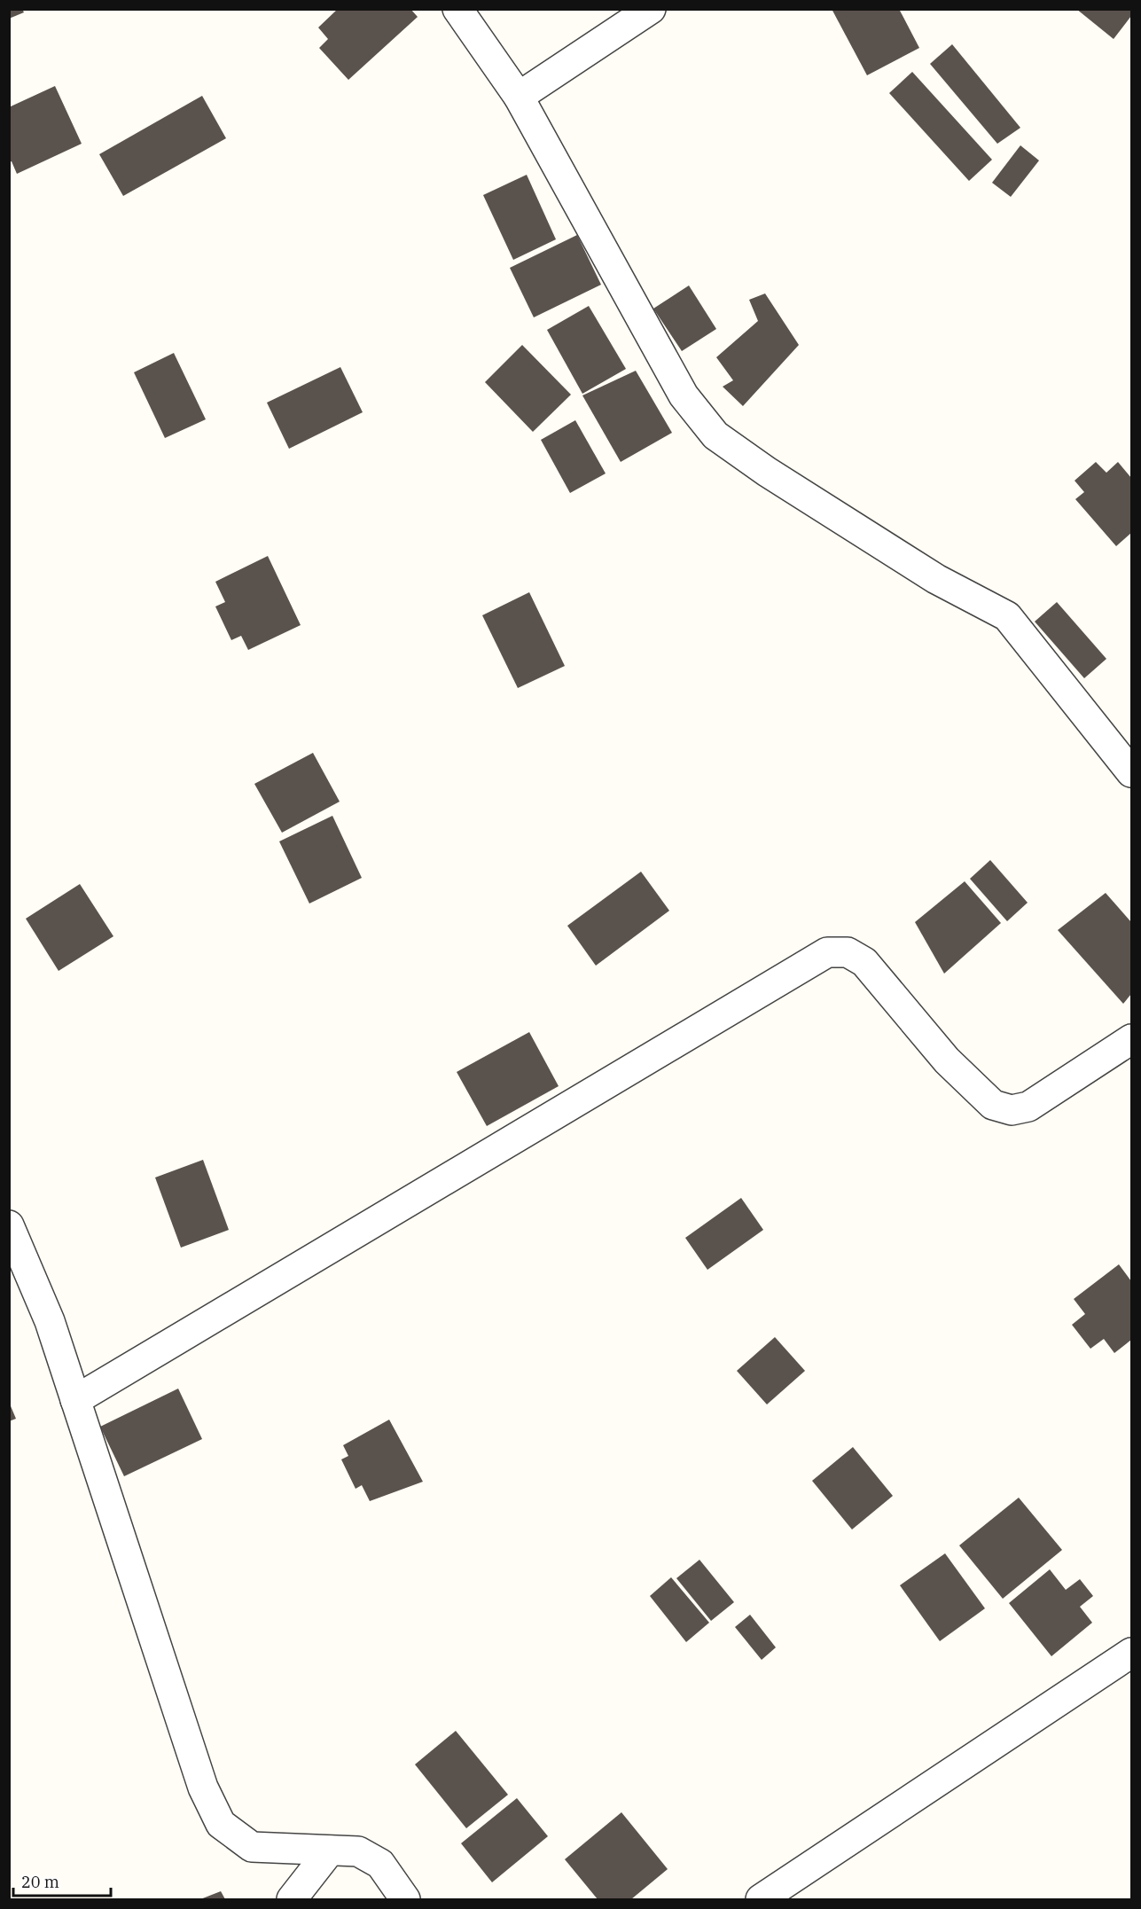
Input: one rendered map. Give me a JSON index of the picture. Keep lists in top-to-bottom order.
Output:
{
  "scale_bar": "20 m"
}
